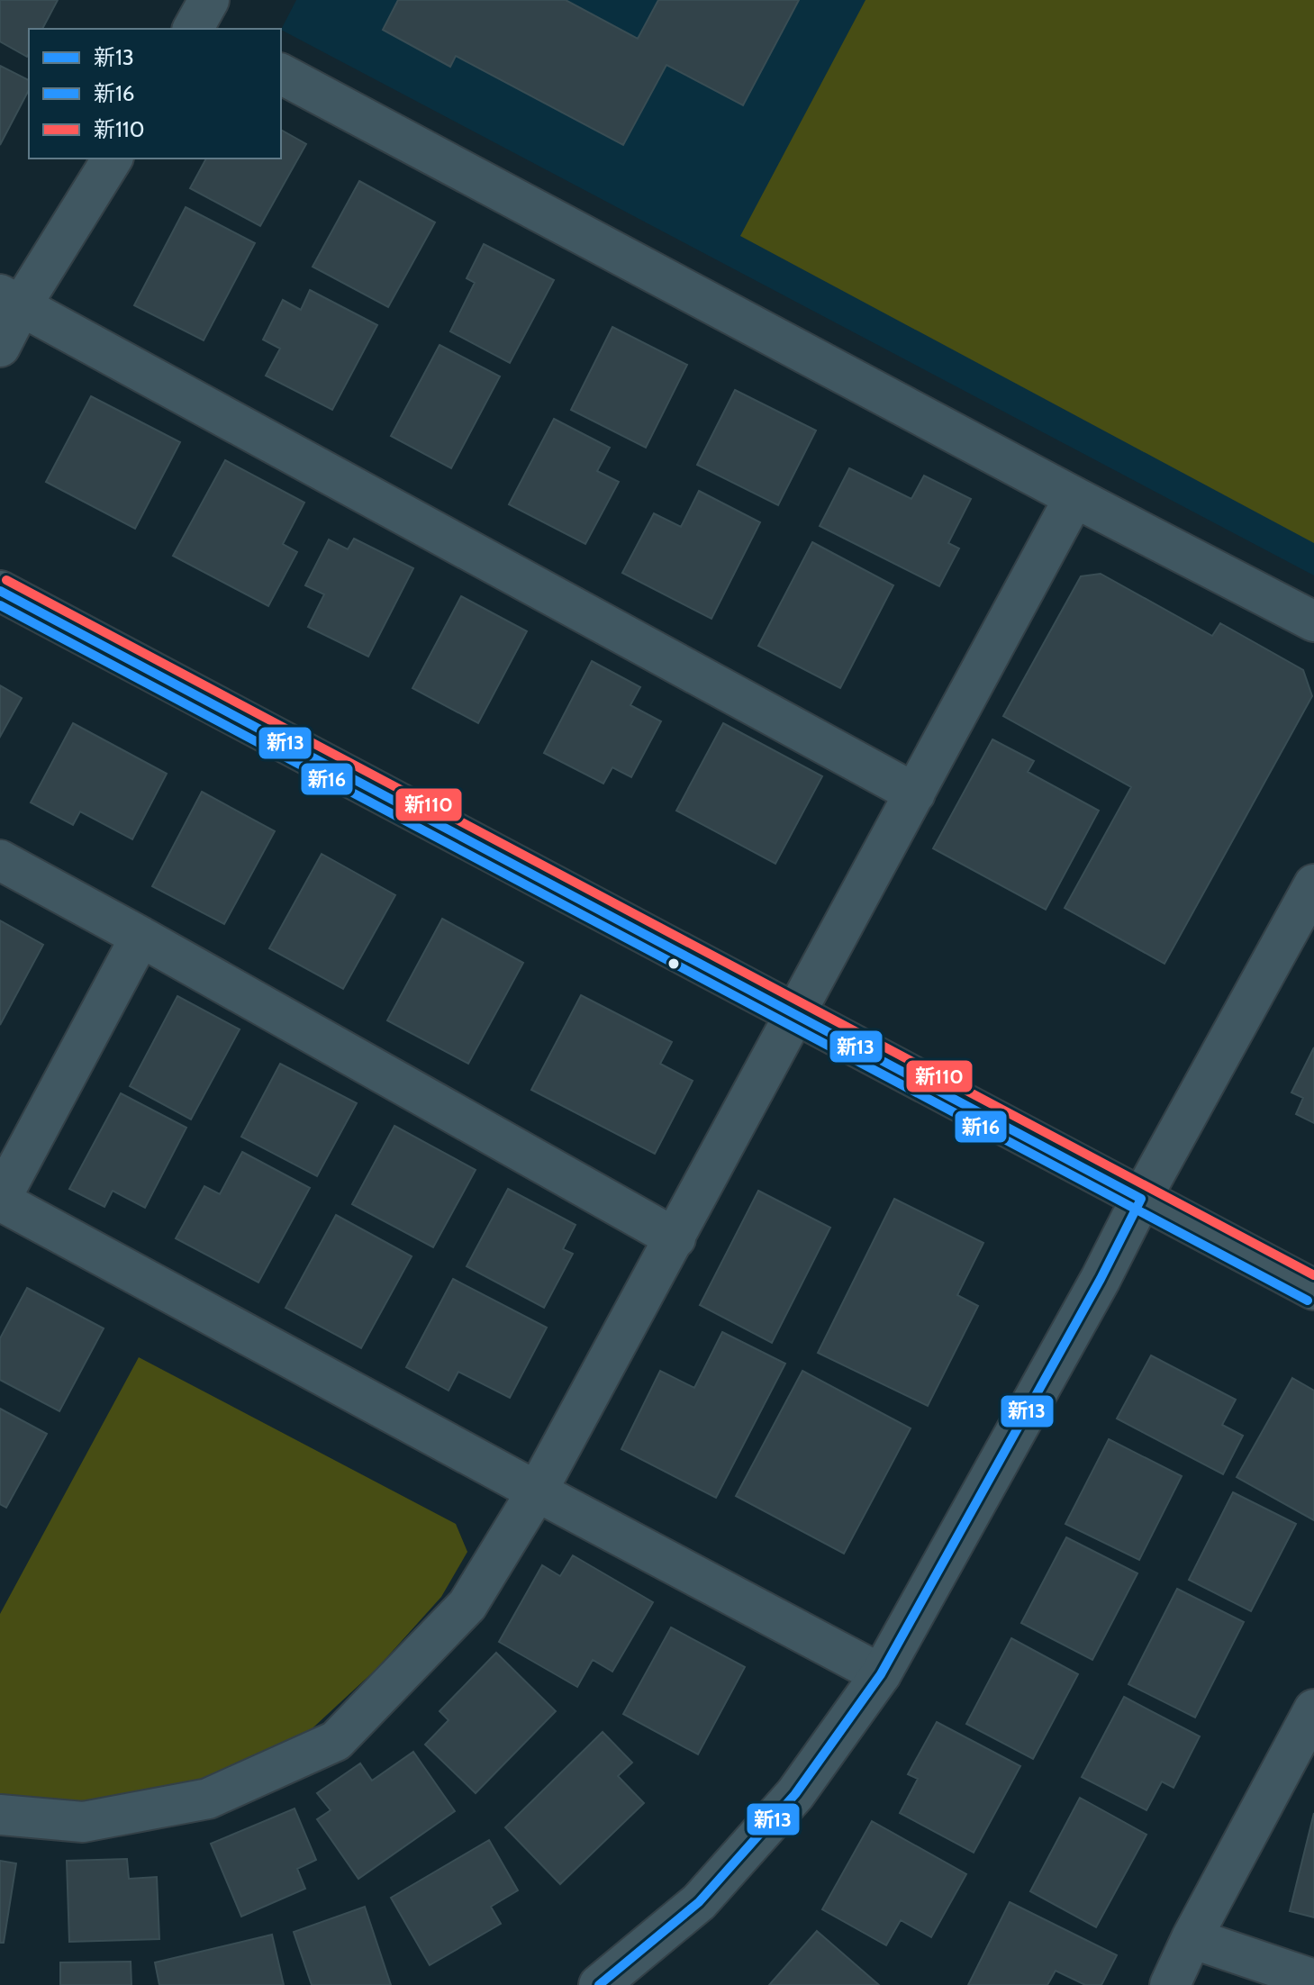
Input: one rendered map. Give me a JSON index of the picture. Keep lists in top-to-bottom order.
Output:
{
  "lines": ["transit line 新110", "transit line 新13", "transit line 新16"],
  "legend": ["新13", "新16", "新110"]
}
